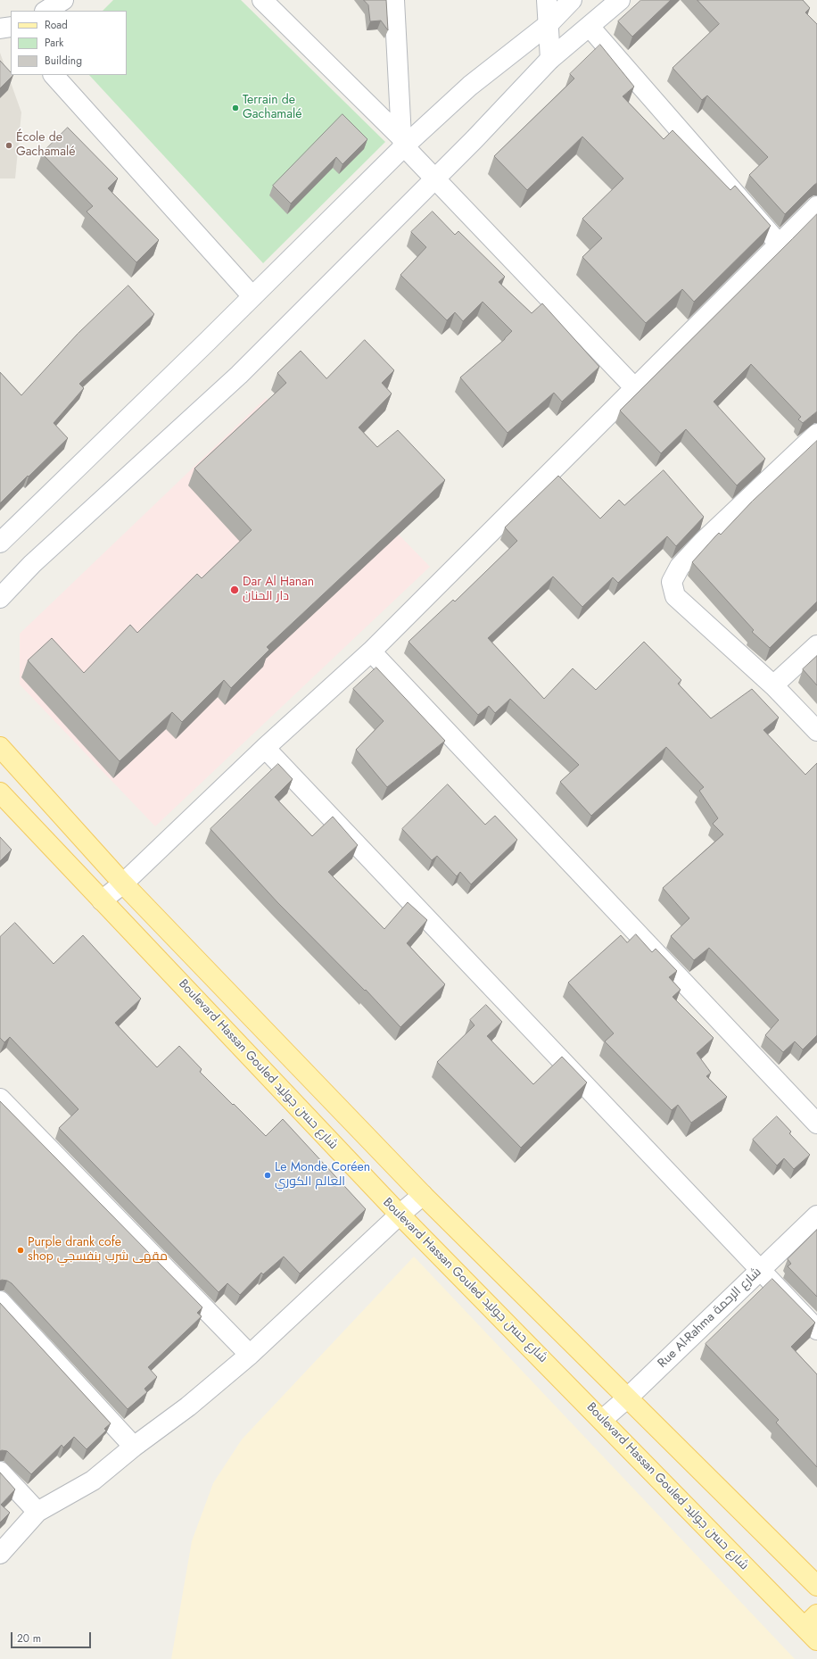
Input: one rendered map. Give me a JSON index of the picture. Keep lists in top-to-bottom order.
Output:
{
  "streets": {
    "main road": ["Boulevard Hassan Gouled شارع حسن جوليد"],
    "street": ["Rue Al-Rahma شارع الرحمة"]
  },
  "crossings": [
    ["Boulevard Hassan Gouled شارع حسن جوليد", "Rue Al-Rahma شارع الرحمة"]
  ],
  "places": [
    "Terrain de Gachamalé",
    "École de Gachamalé",
    "Dar Al Hanan دار الحنان",
    "Le Monde Coréen العالم الكوري",
    "Purple drank cofe shop مقهى شرب بنفسجي"
  ],
  "legend": ["Road", "Park", "Building"],
  "scale_bar": "20 m"
}
